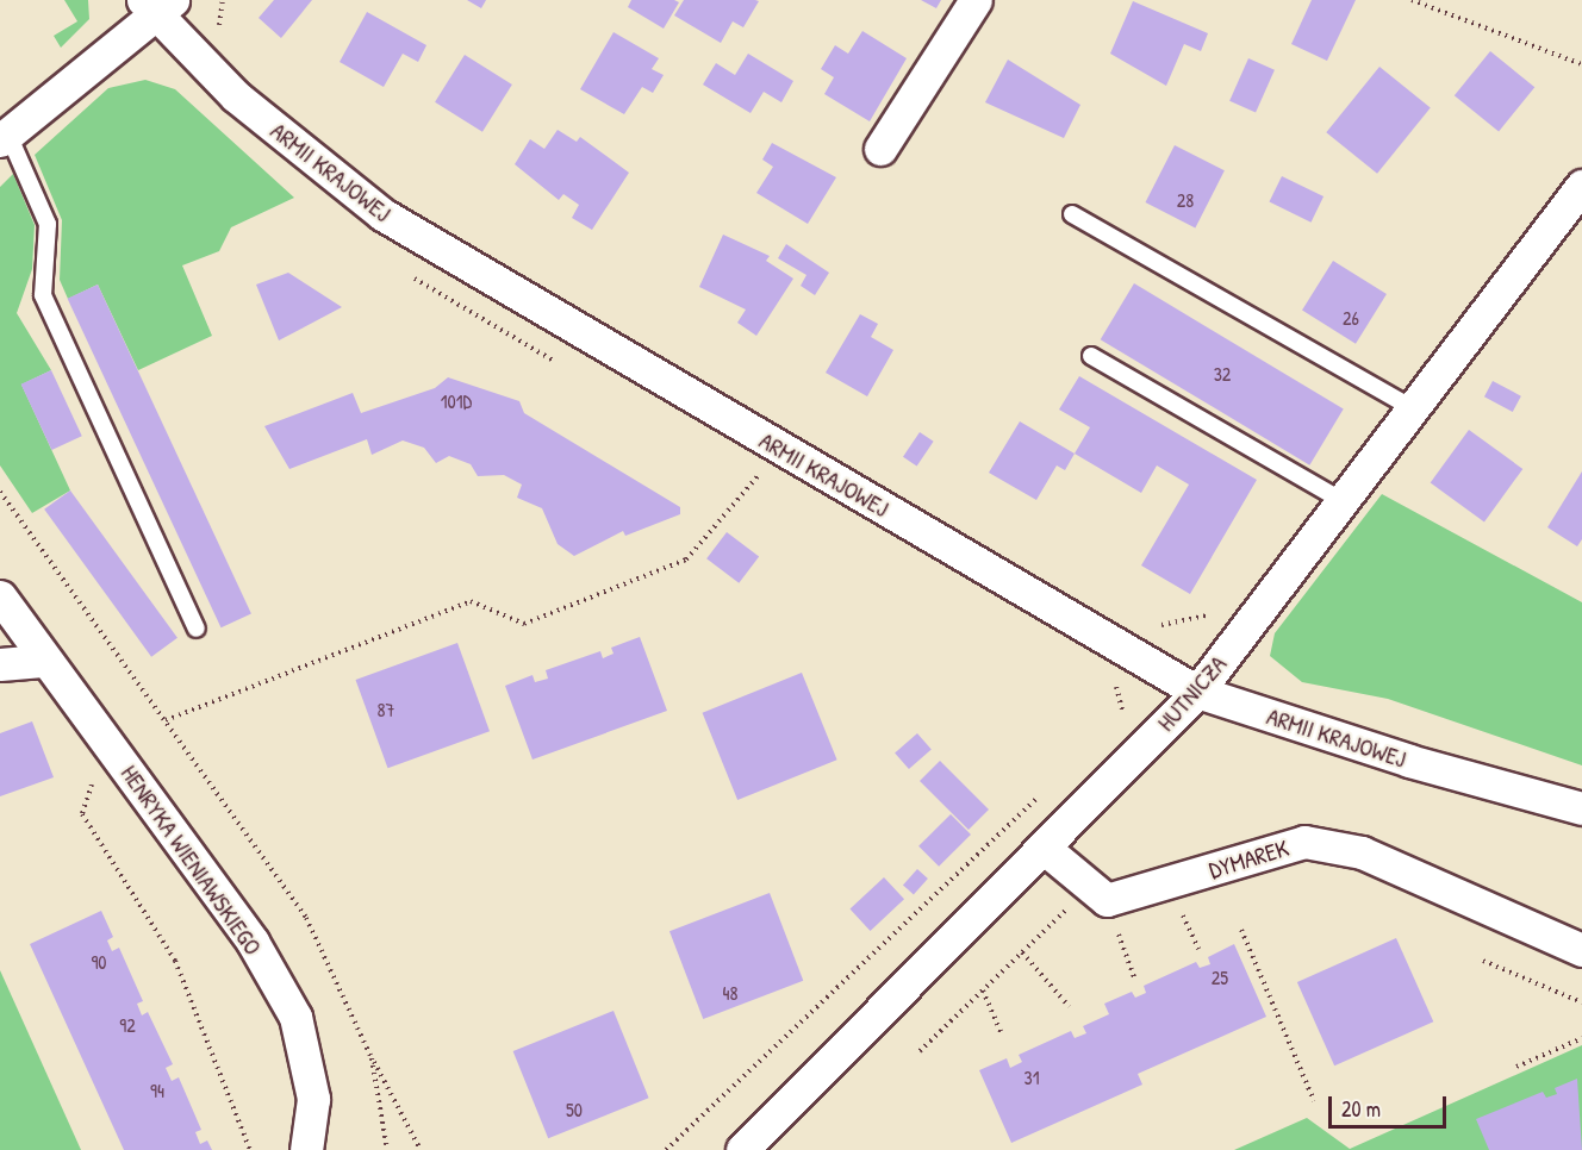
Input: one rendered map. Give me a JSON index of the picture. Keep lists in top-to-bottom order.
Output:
{
  "streets": {
    "street": [
      "ARMII KRAJOWEJ",
      "HUTNICZA",
      "DYMAREK",
      "HENRYKA WIENIAWSKIEGO"
    ]
  },
  "crossings": [
    ["ARMII KRAJOWEJ", "HUTNICZA"]
  ],
  "house_numbers": [
    "28",
    "26",
    "32",
    "101D",
    "87",
    "90",
    "25",
    "48",
    "92",
    "31",
    "94",
    "50"
  ],
  "scale_bar": "20 m"
}
